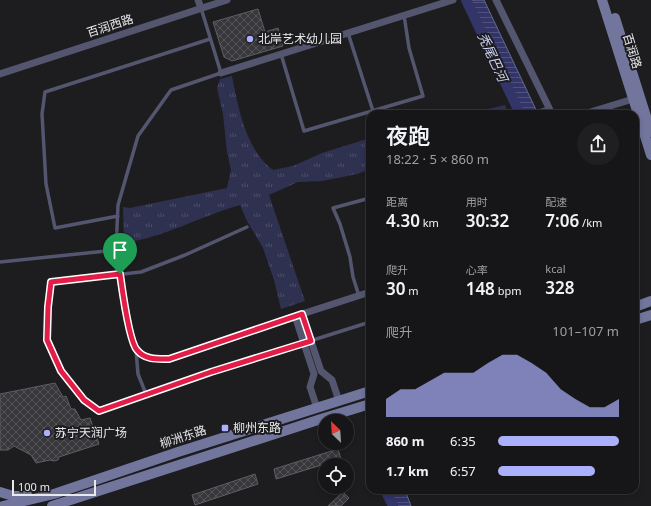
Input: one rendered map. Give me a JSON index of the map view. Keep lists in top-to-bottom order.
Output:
{
  "streets": {
    "main road": ["百润路", "柳洲东路"],
    "street": ["百润西路"]
  },
  "water": ["秃尾巴河"],
  "places": {
    "other": ["北岸艺术幼儿园", "苏宁天润广场"],
    "transit": ["柳州东路"]
  },
  "scale_bar": "100 m",
  "north": "top left",
  "page": {
    "heading": ["夜跑", "18:22 · 5 × 860 m"],
    "stats": [
      ["距离", "4.30 km"],
      ["用时", "30:32"],
      ["配速", "7:06 /km"],
      ["爬升", "30 m"],
      ["心率", "148 bpm"],
      ["kcal", "328"]
    ],
    "chart": ["爬升", "101–107 m"],
    "list": [
      {
        "name": "860 m",
        "note": "6:35"
      },
      {
        "name": "1.7 km",
        "note": "6:57"
      }
    ],
    "scale": "100 m"
  }
}
